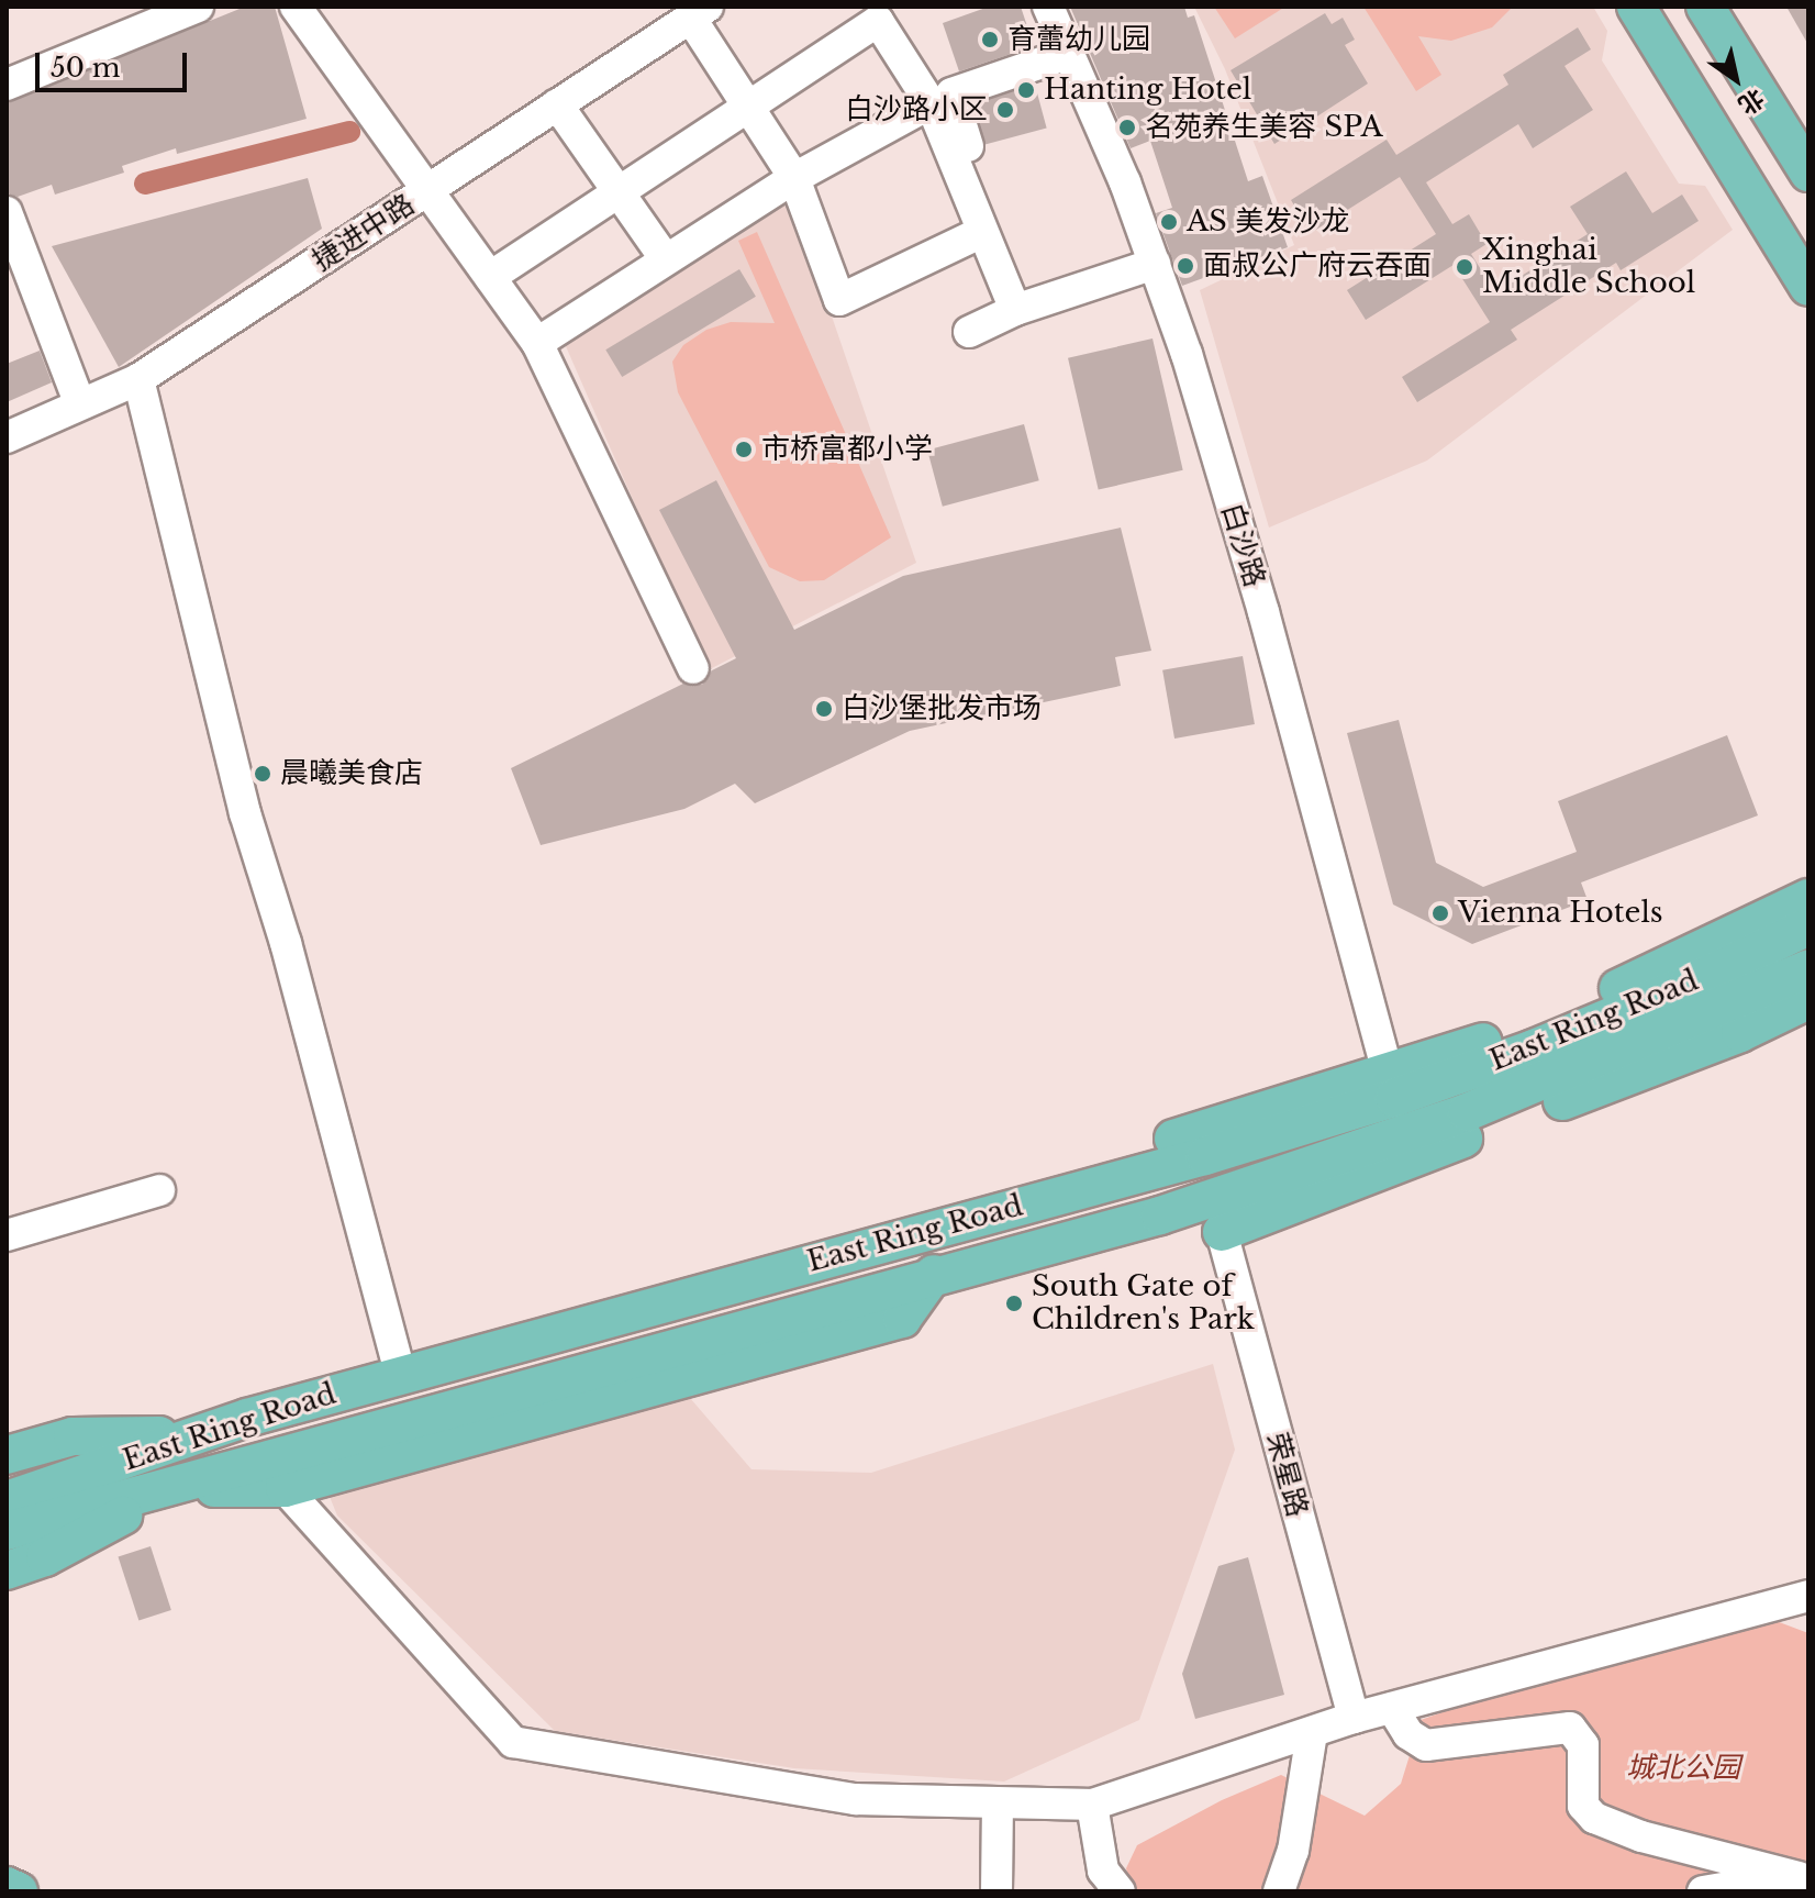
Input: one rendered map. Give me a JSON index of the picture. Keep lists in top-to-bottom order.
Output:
{
  "streets": {
    "main road": ["East Ring Road"],
    "street": ["捷进中路", "白沙路", "荣星路"]
  },
  "crossings": [
    ["白沙路", "East Ring Road"],
    ["East Ring Road", "荣星路"]
  ],
  "parks": ["城北公园"],
  "places": [
    "育蕾幼儿园",
    "Hanting Hotel",
    "白沙路小区",
    "名苑养生美容 SPA",
    "AS 美发沙龙",
    "面叔公广府云吞面",
    "Xinghai Middle School",
    "市桥富都小学",
    "白沙堡批发市场",
    "晨曦美食店",
    "Vienna Hotels",
    "South Gate of Children's Park"
  ],
  "scale_bar": "50 m",
  "north": "bottom right"
}
